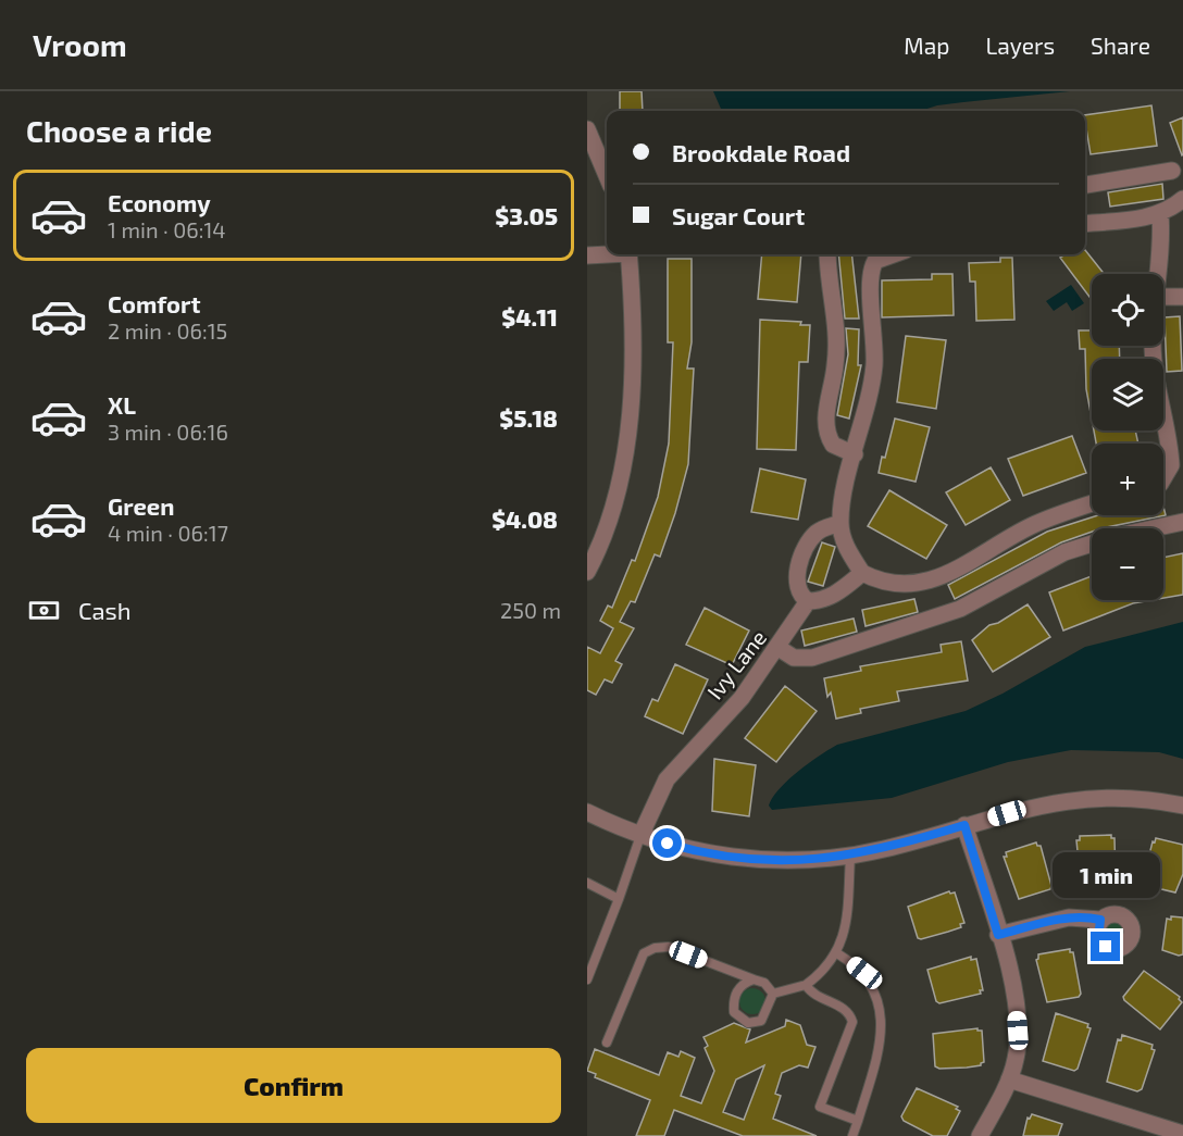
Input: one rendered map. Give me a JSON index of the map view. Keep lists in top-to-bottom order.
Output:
{
  "streets": {
    "street": ["Ivy Lane"]
  },
  "page": {
    "header": "Vroom",
    "nav": ["Map", "Layers", "Share"],
    "heading": "Choose a ride",
    "banner": ["Brookdale Road", "Sugar Court"],
    "list": [
      {
        "name": "Economy",
        "note": "1 min · 06:14",
        "value": "$3.05"
      },
      {
        "name": "Comfort",
        "note": "2 min · 06:15",
        "value": "$4.11"
      },
      {
        "name": "XL",
        "note": "3 min · 06:16",
        "value": "$5.18"
      },
      {
        "name": "Green",
        "note": "4 min · 06:17",
        "value": "$4.08"
      }
    ],
    "map_buttons": ["+", "−"],
    "pay": ["Cash", "250 m"],
    "bubble": "1 min",
    "buttons": "Confirm"
  }
}
